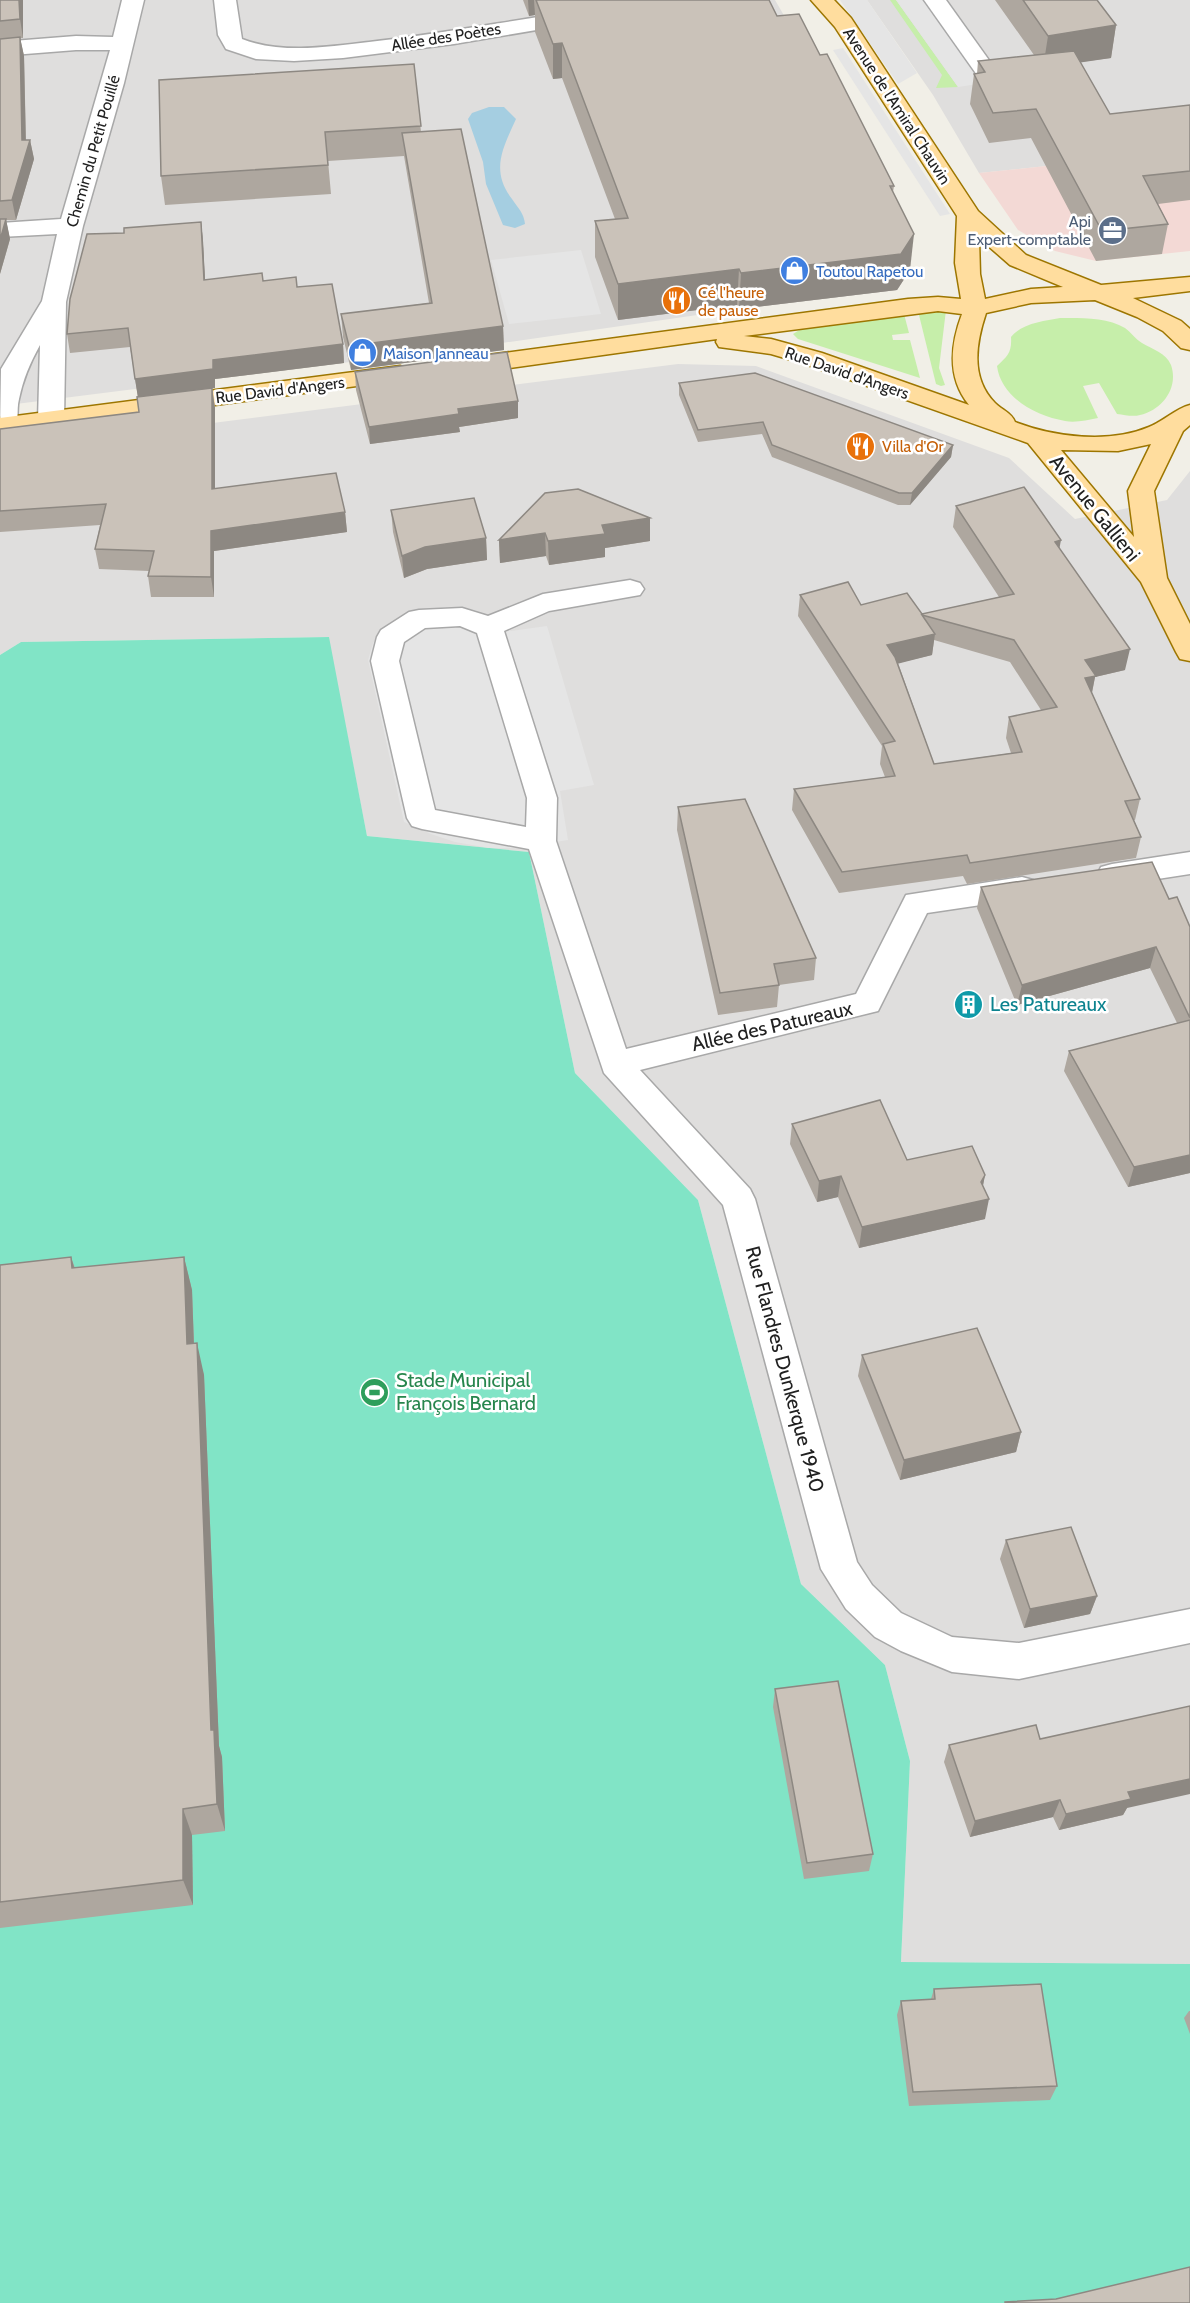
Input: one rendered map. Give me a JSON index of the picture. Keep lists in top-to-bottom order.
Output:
{
  "streets": {
    "main road": ["Avenue de l'Amiral Chauvin", "Rue David d'Angers", "Avenue Gallieni"],
    "street": [
      "Allée des Poètes",
      "Chemin du Petit Pouillé",
      "Allée des Patureaux",
      "Rue Flandres Dunkerque 1940"
    ]
  },
  "crossings": [
    ["Avenue de l'Amiral Chauvin", "Rue David d'Angers"],
    ["Chemin du Petit Pouillé", "Rue David d'Angers"],
    ["Rue David d'Angers", "Avenue Gallieni"],
    ["Allée des Patureaux", "Rue Flandres Dunkerque 1940"]
  ],
  "places": {
    "office": ["Api Expert-comptable"],
    "shop": ["Toutou Rapetou", "Maison Janneau"],
    "restaurant": ["Cé l'heure de pause", "Villa d'Or"],
    "building": ["Les Patureaux"],
    "sports": ["Stade Municipal François Bernard"]
  }
}
